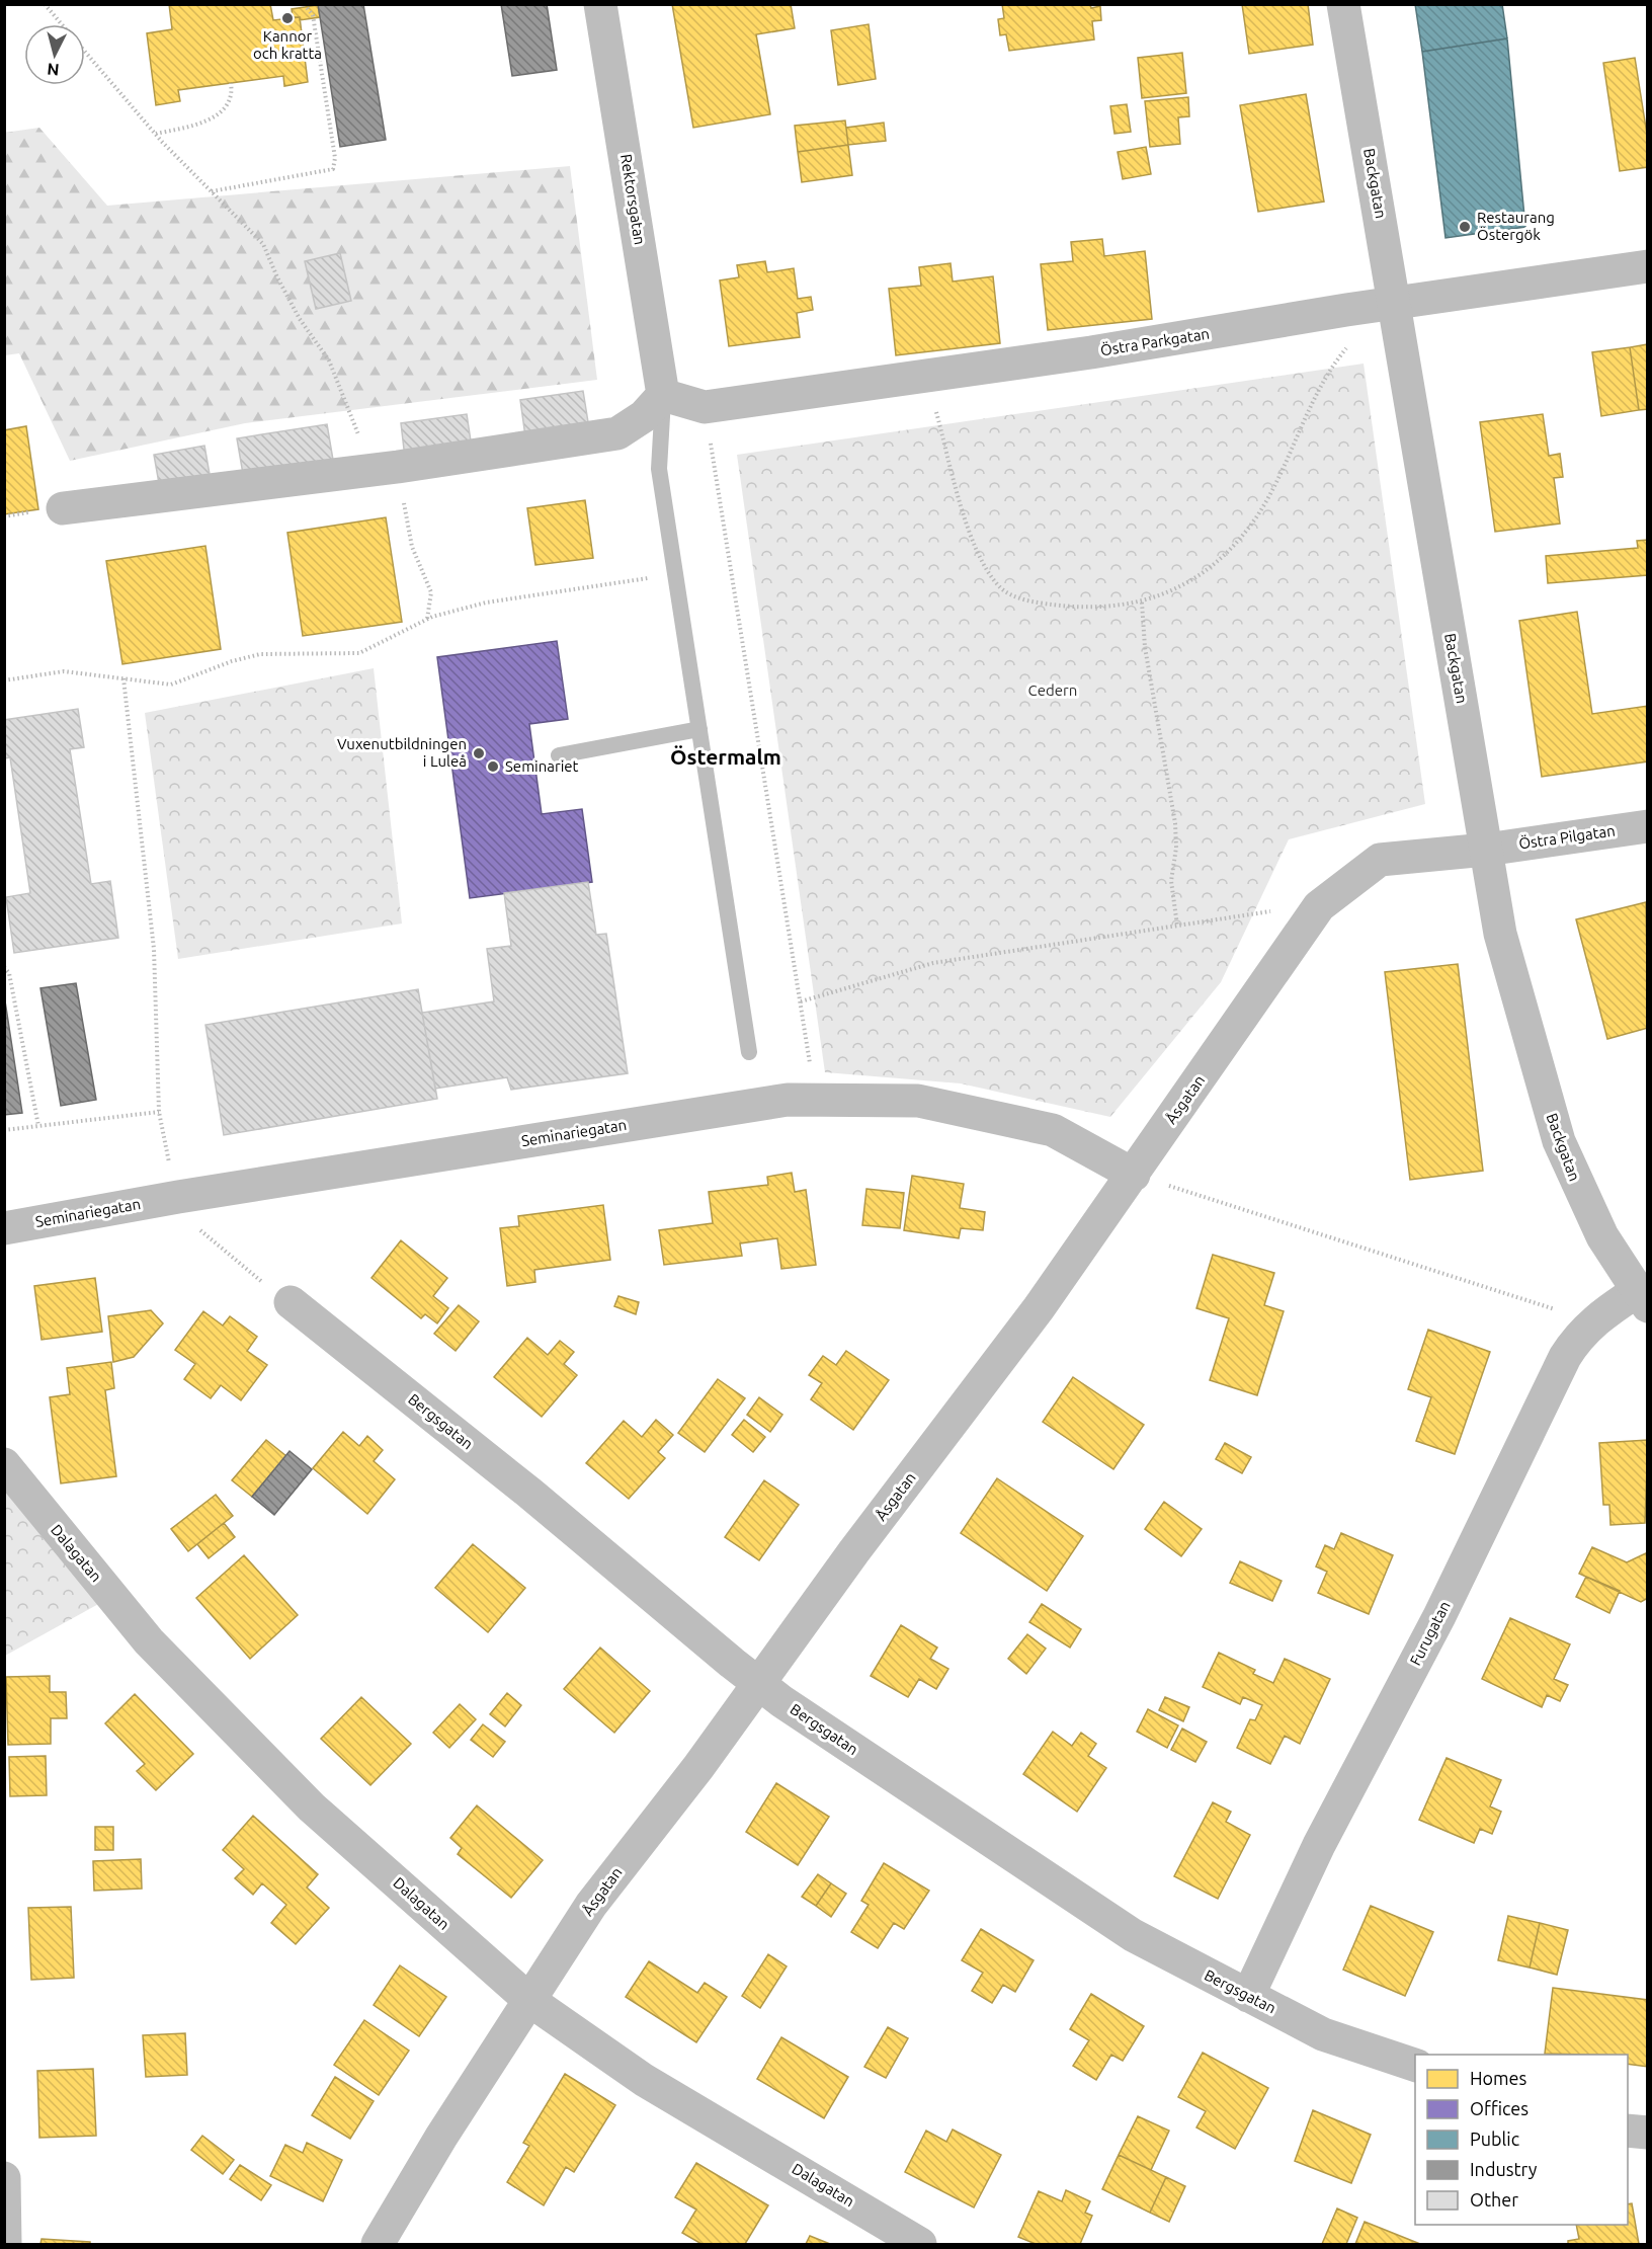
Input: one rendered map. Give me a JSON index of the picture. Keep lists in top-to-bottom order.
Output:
{
  "streets": {
    "street": [
      "Backgatan",
      "Rektorsgatan",
      "Östra Parkgatan",
      "Östra Pilgatan",
      "Åsgatan",
      "Seminariegatan",
      "Bergsgatan",
      "Dalagatan",
      "Furugatan"
    ]
  },
  "crossings": [
    ["Backgatan", "Östra Parkgatan"],
    ["Backgatan", "Östra Pilgatan"],
    ["Backgatan", "Åsgatan"],
    ["Backgatan", "Furugatan"],
    ["Rektorsgatan", "Östra Parkgatan"],
    ["Östra Pilgatan", "Åsgatan"],
    ["Åsgatan", "Seminariegatan"],
    ["Åsgatan", "Bergsgatan"],
    ["Åsgatan", "Dalagatan"],
    ["Bergsgatan", "Furugatan"]
  ],
  "districts": ["Östermalm"],
  "parks": ["Cedern"],
  "places": [
    "Kannor och kratta",
    "Restaurang Östergök",
    "Vuxenutbildningen i Luleå",
    "Seminariet"
  ],
  "legend": [
    "Homes",
    "Offices",
    "Public",
    "Industry",
    "Other"
  ],
  "north": "bottom"
}
